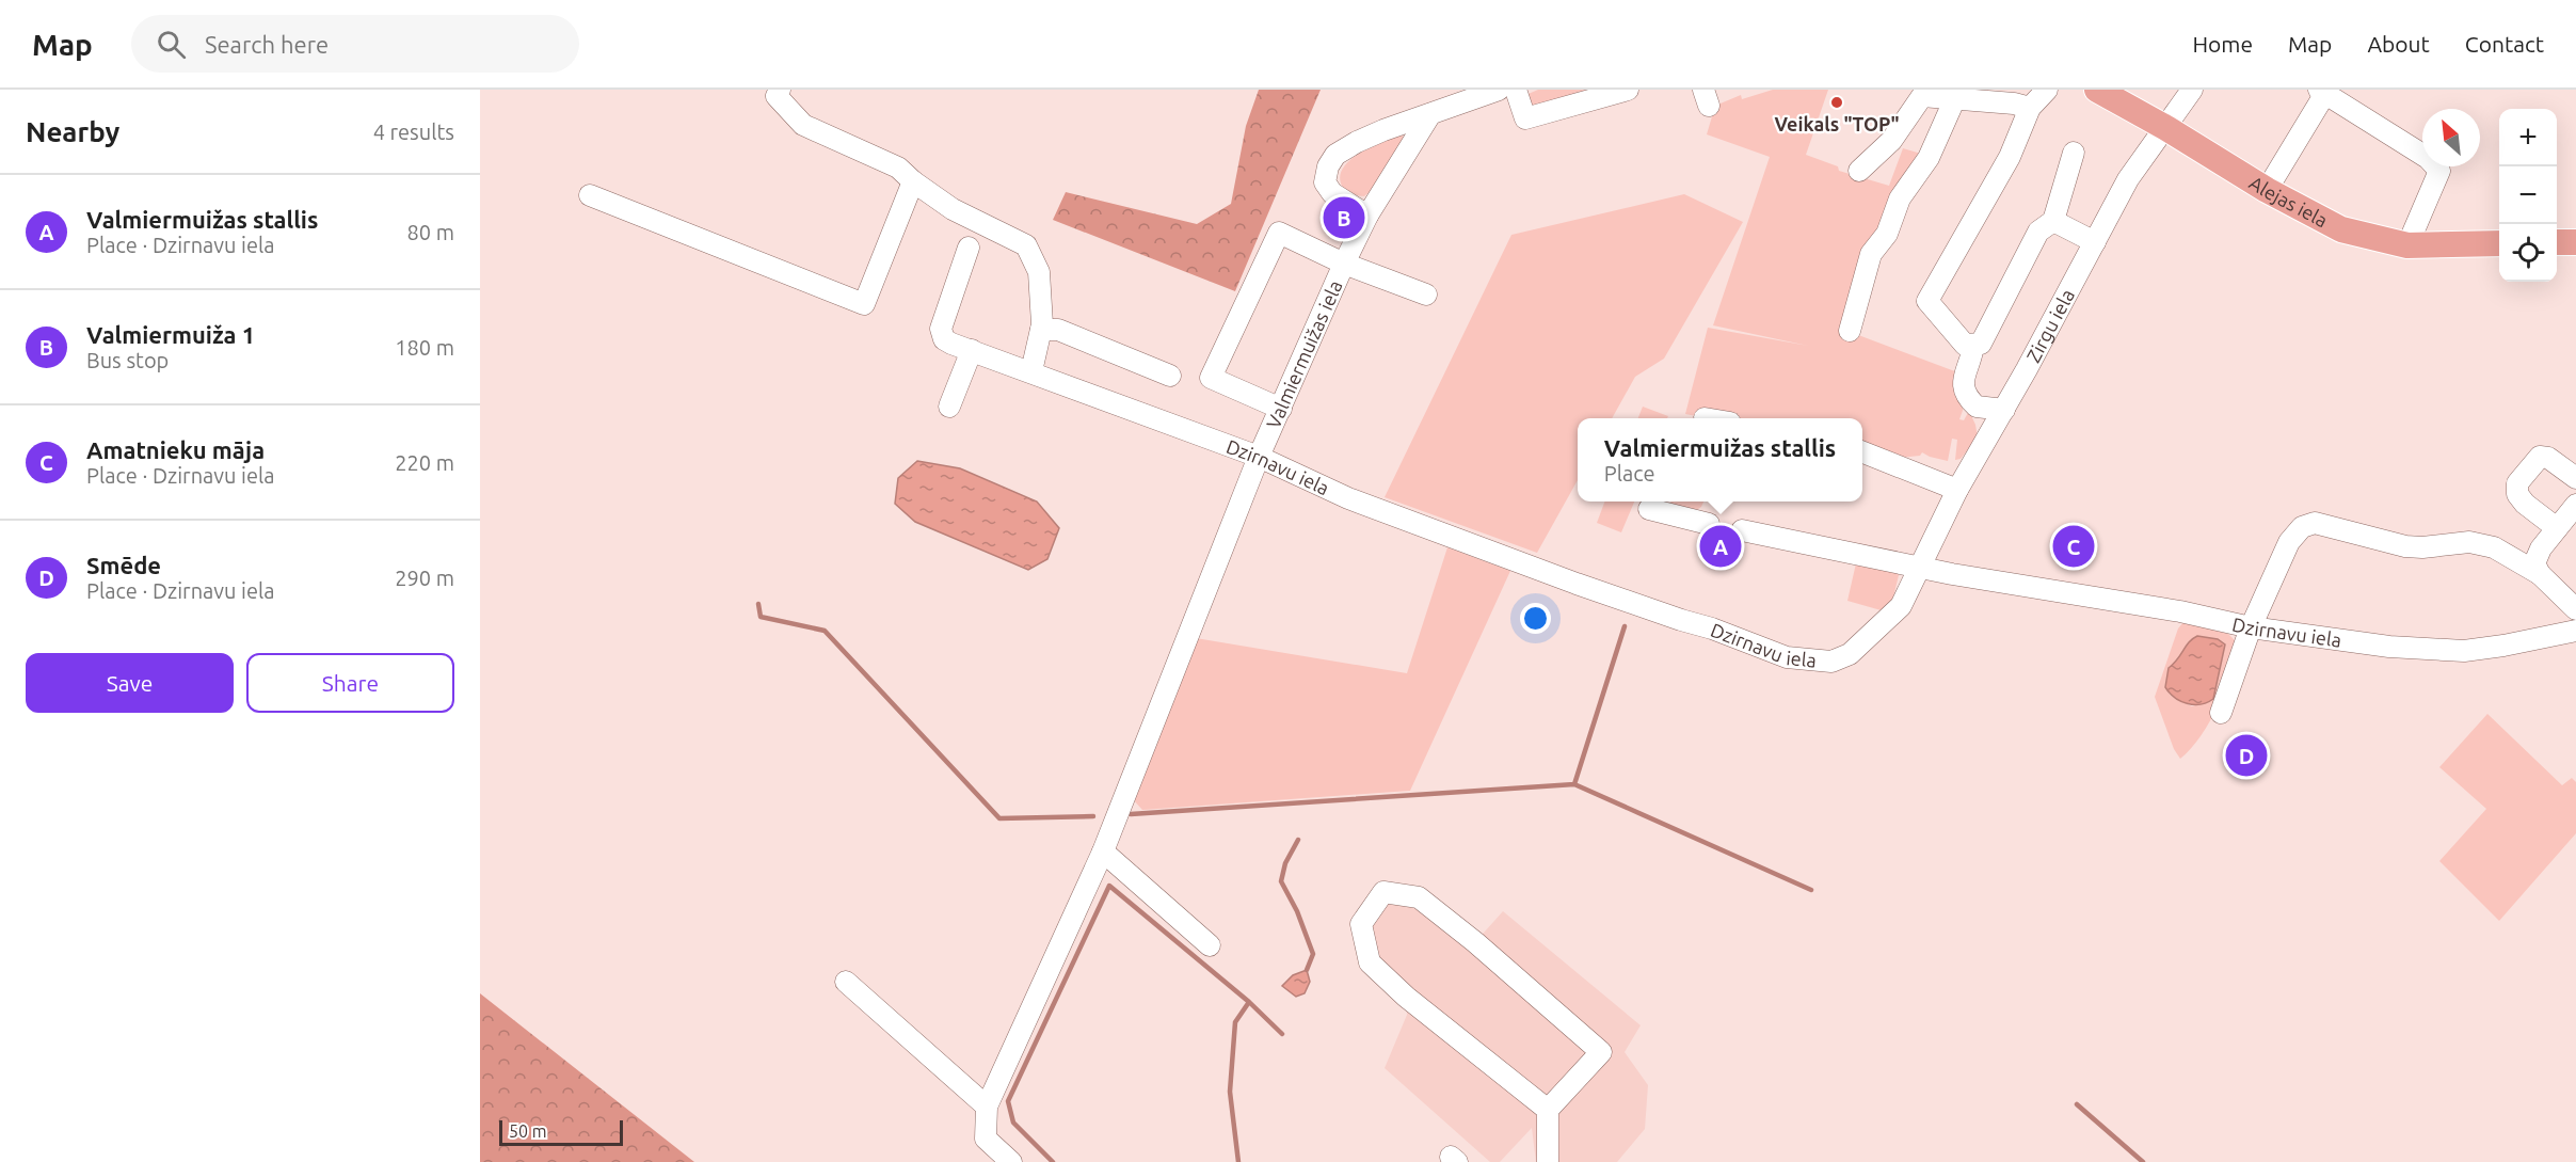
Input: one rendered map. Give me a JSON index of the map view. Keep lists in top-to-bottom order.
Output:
{
  "streets": {
    "main road": ["Alejas iela"],
    "street": ["Zirgu iela", "Valmiermuižas iela", "Dzirnavu iela"]
  },
  "crossings": [
    ["Alejas iela", "Zirgu iela"],
    ["Zirgu iela", "Dzirnavu iela"],
    ["Valmiermuižas iela", "Dzirnavu iela"]
  ],
  "places": ["Veikals \"TOP\""],
  "scale_bar": "50 m",
  "north": "top left",
  "page": {
    "header": "Map",
    "search": "Search here",
    "nav": [
      "Home",
      "Map",
      "About",
      "Contact"
    ],
    "heading": ["Nearby", "4 results"],
    "map_buttons": ["+", "−"],
    "list": [
      {
        "mark": "A",
        "name": "Valmiermuižas stallis",
        "note": "Place · Dzirnavu iela",
        "value": "80 m"
      },
      {
        "mark": "B",
        "name": "Valmiermuiža 1",
        "note": "Bus stop",
        "value": "180 m"
      },
      {
        "mark": "C",
        "name": "Amatnieku māja",
        "note": "Place · Dzirnavu iela",
        "value": "220 m"
      },
      {
        "mark": "D",
        "name": "Smēde",
        "note": "Place · Dzirnavu iela",
        "value": "290 m"
      }
    ],
    "pins": [
      "B",
      "A",
      "C",
      "D"
    ],
    "popup": ["Valmiermuižas stallis", "Place"],
    "buttons": ["Save", "Share"],
    "scale": "50 m"
  }
}
